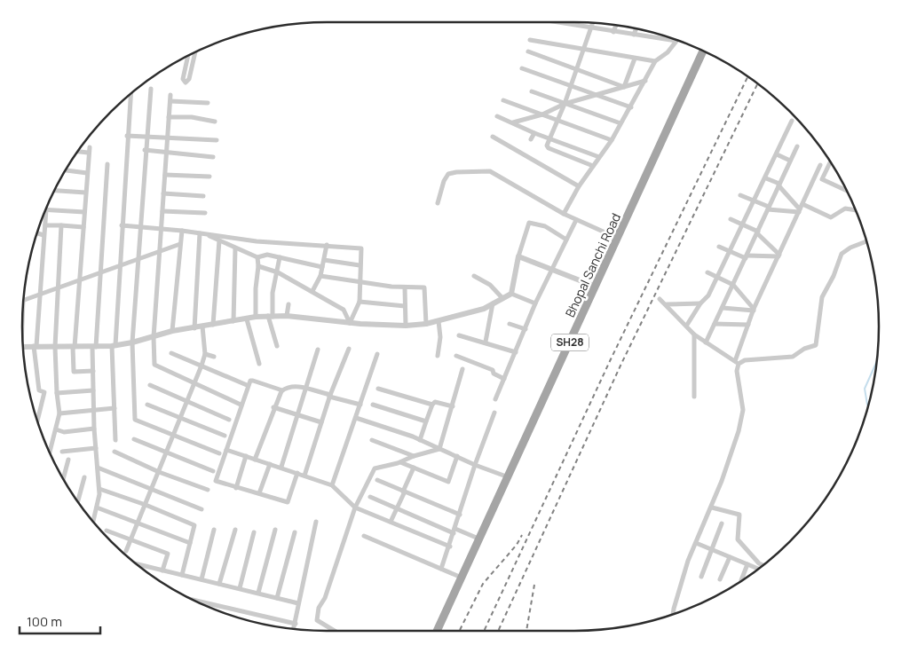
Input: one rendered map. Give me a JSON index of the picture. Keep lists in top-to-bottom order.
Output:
{
  "streets": {
    "main road": ["Bhopal Sanchi Road", "SH28"]
  },
  "scale_bar": "100 m"
}
